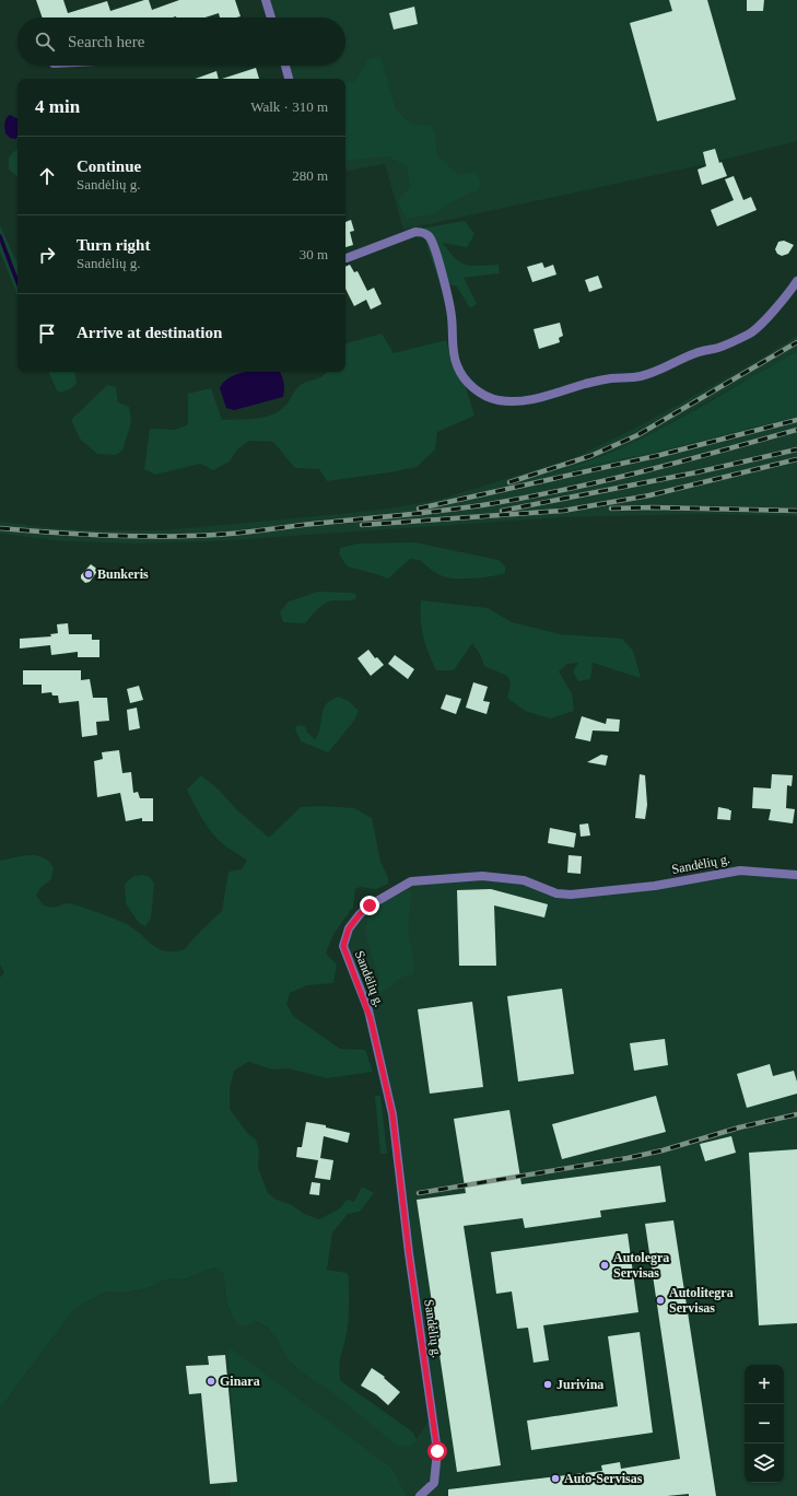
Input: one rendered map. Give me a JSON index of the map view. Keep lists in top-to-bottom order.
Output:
{
  "streets": {
    "street": ["Sandėlių g."]
  },
  "places": [
    "Bunkeris",
    "Autolegra Servisas",
    "Autolitegra Servisas",
    "Ginara",
    "Jurivina",
    "Auto-Servisas"
  ],
  "page": {
    "search": "Search here",
    "heading": ["4 min", "Walk · 310 m"],
    "list": [
      ["Continue", "Sandėlių g.", "280 m"],
      ["Turn right", "Sandėlių g.", "30 m"],
      "Arrive at destination"
    ],
    "map_buttons": ["+", "−"]
  }
}
